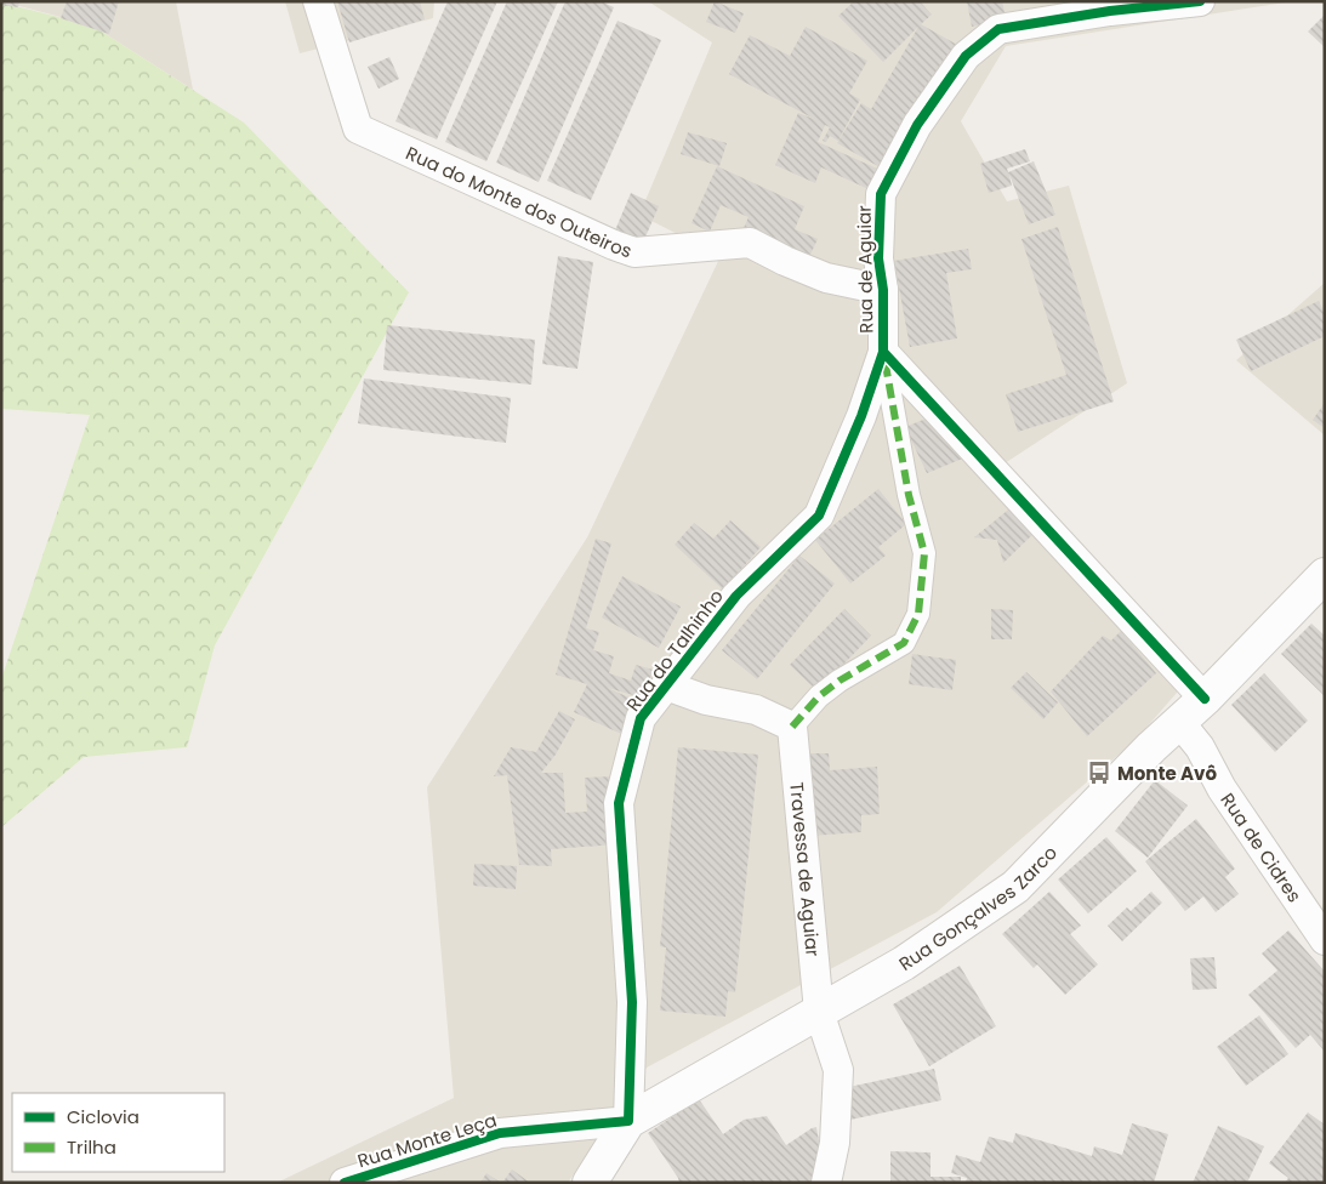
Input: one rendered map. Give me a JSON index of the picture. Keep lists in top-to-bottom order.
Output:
{
  "streets": {
    "street": [
      "Rua do Monte dos Outeiros",
      "Rua de Aguiar",
      "Rua do Talhinho",
      "Rua de Cidres",
      "Travessa de Aguiar",
      "Rua Gonçalves Zarco",
      "Rua Monte Leça"
    ]
  },
  "crossings": [
    ["Rua do Monte dos Outeiros", "Rua de Aguiar"],
    ["Rua de Aguiar", "Rua do Talhinho"],
    ["Rua de Aguiar", "Rua Gonçalves Zarco"],
    ["Rua do Talhinho", "Rua Gonçalves Zarco"],
    ["Rua do Talhinho", "Rua Monte Leça"],
    ["Rua de Cidres", "Rua Gonçalves Zarco"],
    ["Travessa de Aguiar", "Rua Gonçalves Zarco"],
    ["Rua Gonçalves Zarco", "Rua Monte Leça"]
  ],
  "places": {
    "bus stop": ["Monte Avô"]
  },
  "legend": ["Ciclovia", "Trilha"]
}
